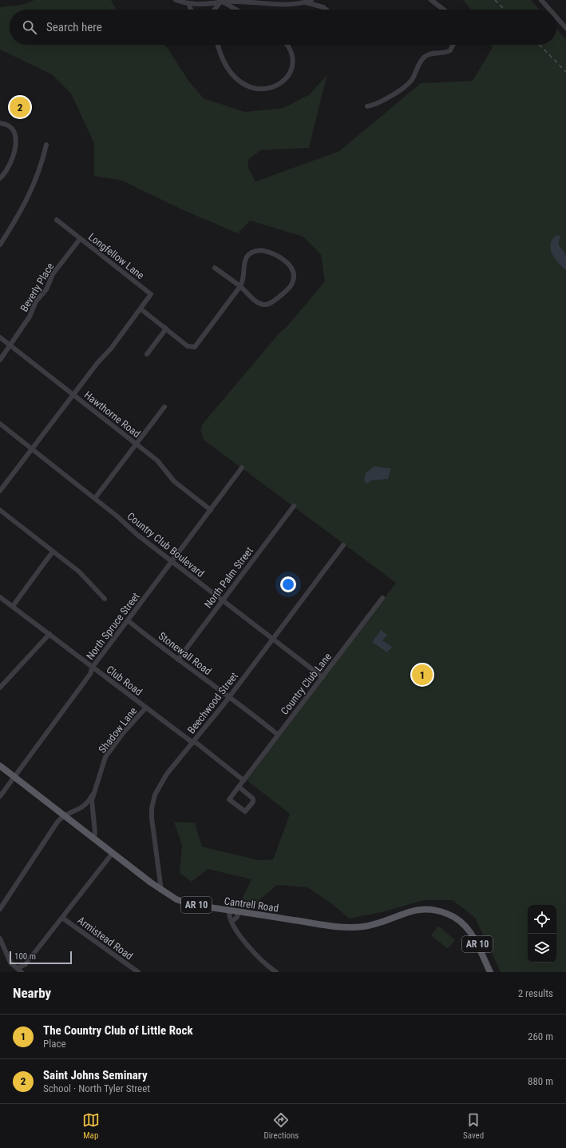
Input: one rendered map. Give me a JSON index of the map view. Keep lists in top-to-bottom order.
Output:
{
  "streets": {
    "main road": ["Cantrell Road", "AR 10"],
    "street": [
      "Longfellow Lane",
      "Beverly Place",
      "Hawthorne Road",
      "Country Club Boulevard",
      "North Palm Street",
      "North Spruce Street",
      "Stonewall Road",
      "Club Road",
      "Country Club Lane",
      "Beechwood Street",
      "Shadow Lane",
      "Armistead Road"
    ]
  },
  "crossings": [
    ["Longfellow Lane", "Beverly Place"],
    ["Beverly Place", "Hawthorne Road"],
    ["Hawthorne Road", "North Spruce Street"],
    ["Country Club Boulevard", "North Palm Street"],
    ["Country Club Boulevard", "North Spruce Street"],
    ["Country Club Boulevard", "Country Club Lane"],
    ["Country Club Boulevard", "Beechwood Street"],
    ["North Palm Street", "Stonewall Road"],
    ["North Spruce Street", "Stonewall Road"],
    ["North Spruce Street", "Club Road"],
    ["North Spruce Street", "Cantrell Road"],
    ["Stonewall Road", "Country Club Lane"],
    ["Stonewall Road", "Beechwood Street"],
    ["Club Road", "Beechwood Street"],
    ["Club Road", "Shadow Lane"],
    ["Beechwood Street", "Cantrell Road"],
    ["Shadow Lane", "Cantrell Road"]
  ],
  "scale_bar": "100 m",
  "page": {
    "search": "Search here",
    "pins": ["2", "1"],
    "scale": "100 m",
    "heading": ["Nearby", "2 results"],
    "list": [
      {
        "mark": "1",
        "name": "The Country Club of Little Rock",
        "note": "Place",
        "value": "260 m"
      },
      {
        "mark": "2",
        "name": "Saint Johns Seminary",
        "note": "School · North Tyler Street",
        "value": "880 m"
      }
    ],
    "nav": ["Map", "Directions", "Saved"]
  }
}
